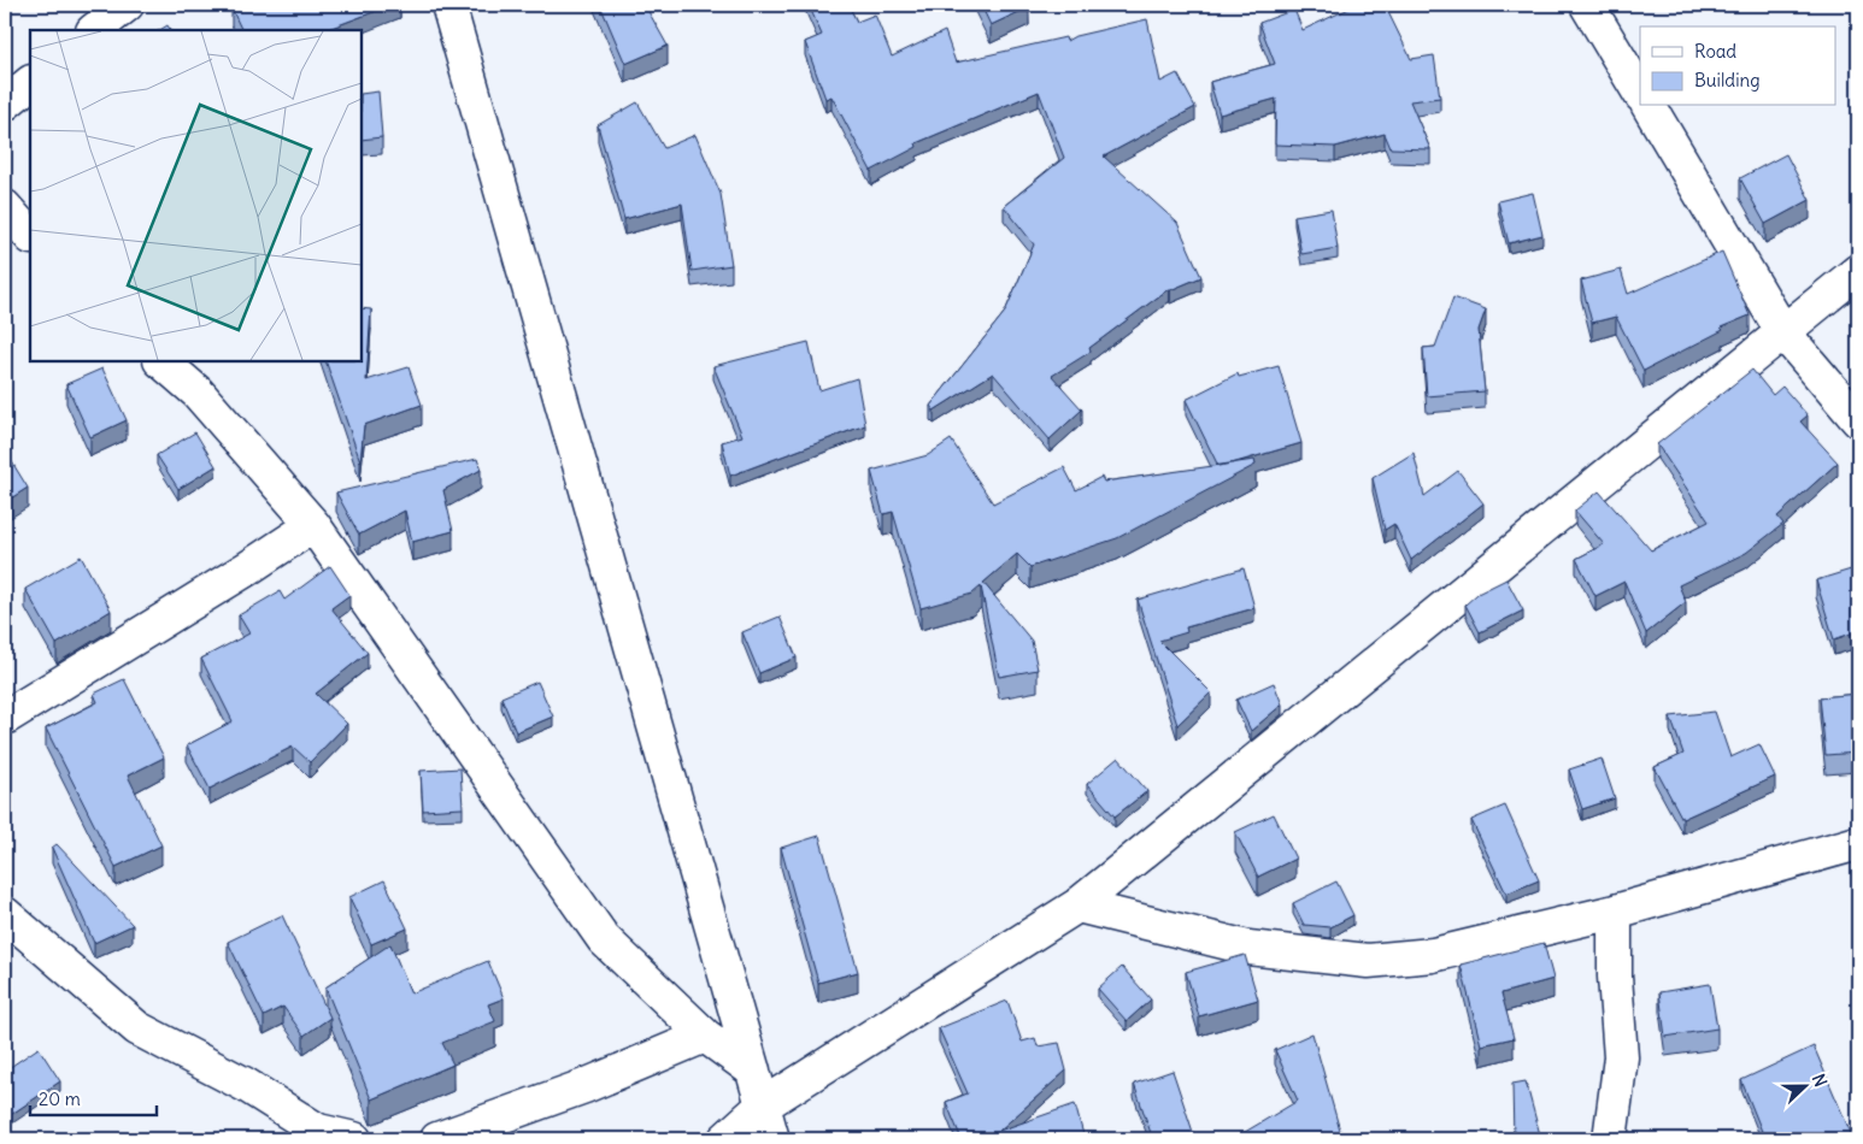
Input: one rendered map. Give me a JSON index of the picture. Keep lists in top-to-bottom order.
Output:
{
  "legend": ["Road", "Building"],
  "scale_bar": "20 m",
  "north": "right"
}
